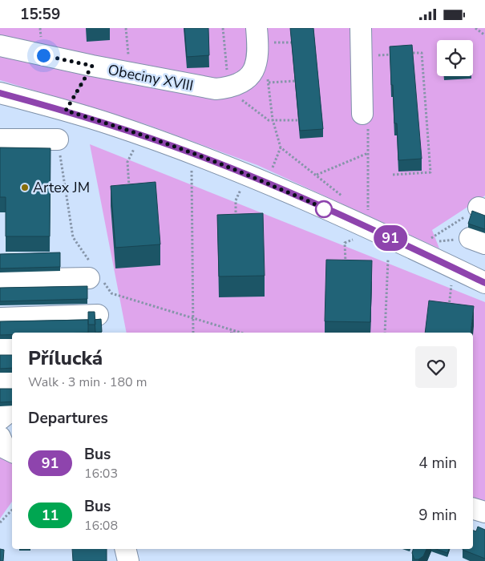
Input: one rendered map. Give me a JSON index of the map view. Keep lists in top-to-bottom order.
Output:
{
  "streets": {
    "street": ["Obeciny XVIII"]
  },
  "places": ["Artex JM"],
  "lines": ["bus line 91"],
  "page": {
    "status": "15:59",
    "on_map": "91",
    "heading": [
      ["Přílucká", "Walk · 3 min · 180 m"],
      "Departures"
    ],
    "list": [
      {
        "mark": "91",
        "name": "Bus",
        "note": "16:03",
        "value": "4 min"
      },
      {
        "mark": "11",
        "name": "Bus",
        "note": "16:08",
        "value": "9 min"
      }
    ]
  }
}
